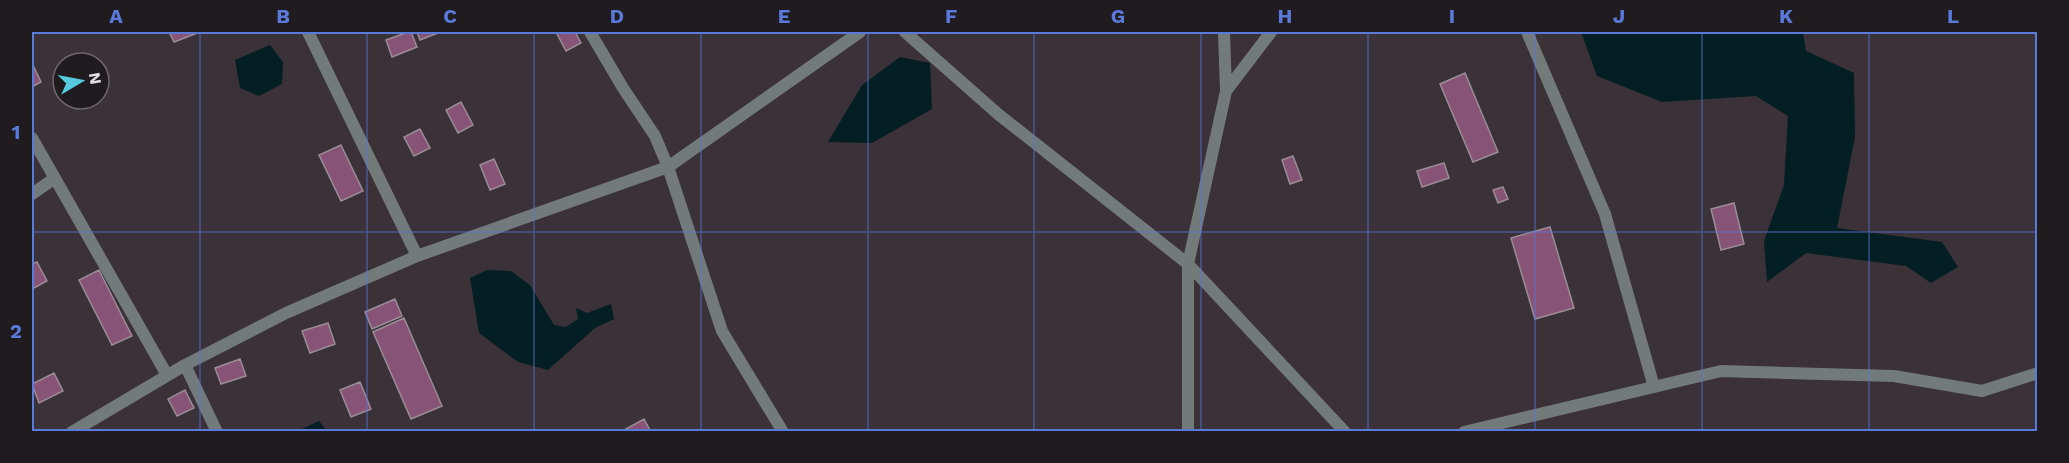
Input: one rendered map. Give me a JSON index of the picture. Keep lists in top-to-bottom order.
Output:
{
  "north": "right",
  "grid": {
    "columns": [
      "A",
      "B",
      "C",
      "D",
      "E",
      "F",
      "G",
      "H",
      "I",
      "J",
      "K",
      "L"
    ],
    "rows": ["1", "2"]
  }
}
